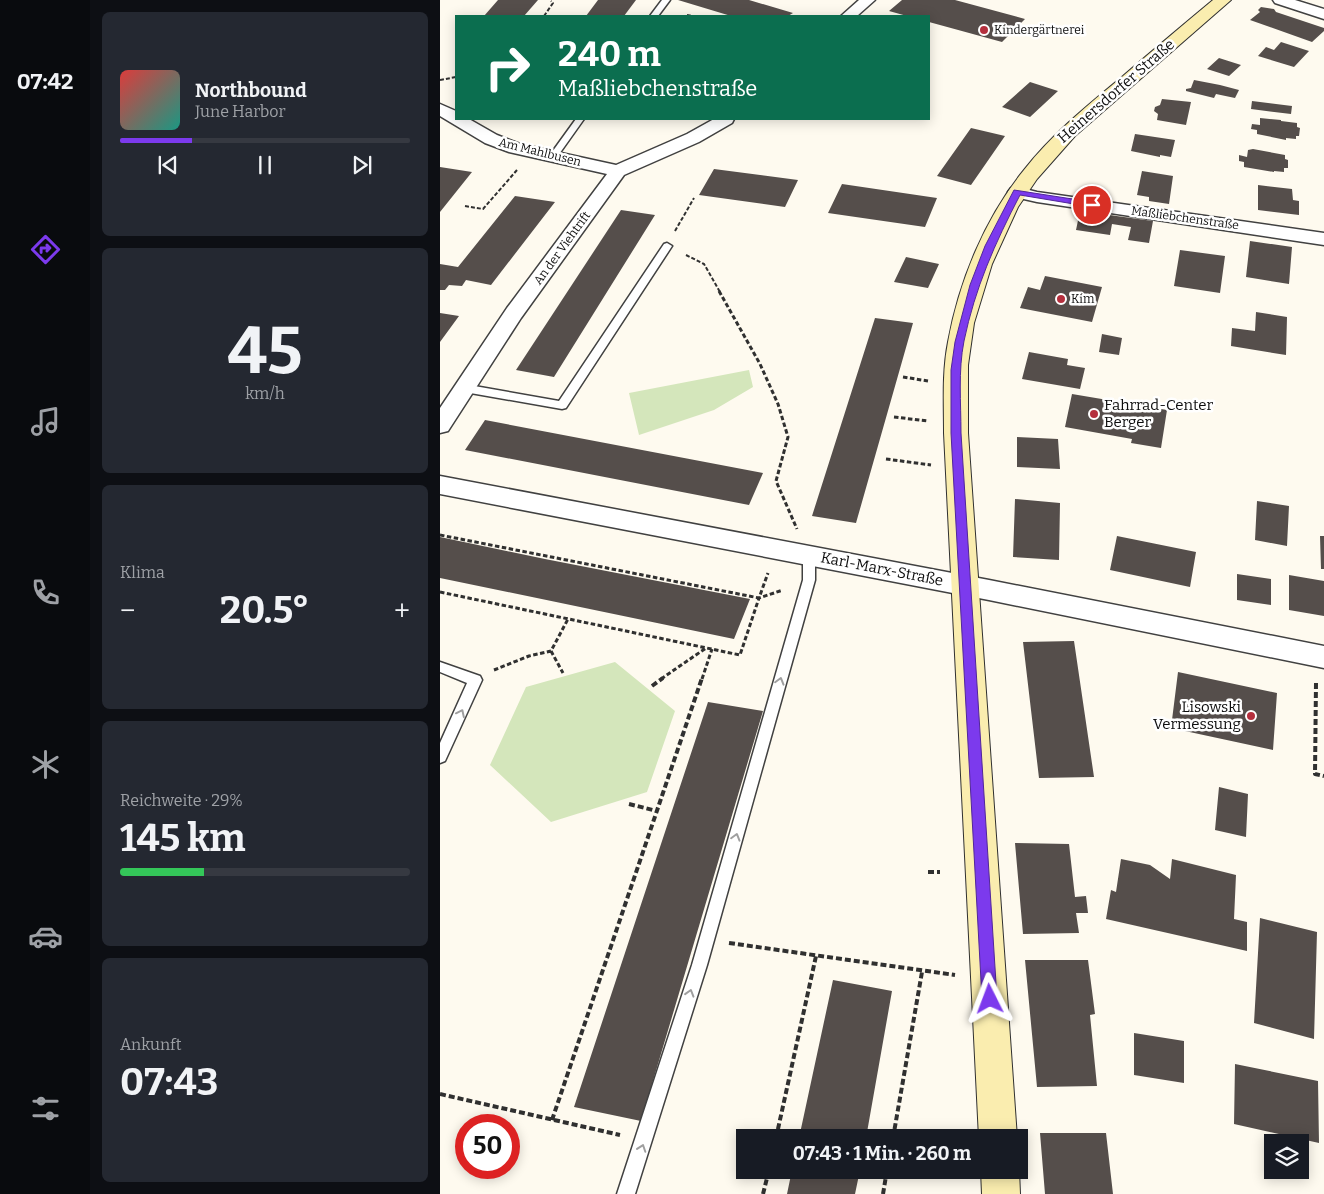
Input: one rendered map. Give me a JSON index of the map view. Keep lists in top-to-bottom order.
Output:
{
  "streets": {
    "main road": ["Heinersdorfer Straße"],
    "street": [
      "Am Mahlbusen",
      "Maßliebchenstraße",
      "An der Viehtrift",
      "Karl-Marx-Straße"
    ]
  },
  "crossings": [
    ["Heinersdorfer Straße", "Maßliebchenstraße"],
    ["Heinersdorfer Straße", "Karl-Marx-Straße"],
    ["Am Mahlbusen", "An der Viehtrift"]
  ],
  "places": [
    "Kindergärtnerei",
    "Kim",
    "Fahrrad-Center Berger",
    "Lisowski Vermessung"
  ],
  "page": {
    "tabs": "07:42",
    "turn": ["240 m", "Maßliebchenstraße"],
    "song": ["Northbound", "June Harbor"],
    "tile": [
      ["45", "km/h"],
      "Klima",
      ["Reichweite · 29%", "145 km"],
      ["Ankunft", "07:43"]
    ],
    "heat": ["−", "20.5°", "+"],
    "limit": "50",
    "trip": "07:43 · 1 Min. · 260 m"
  }
}
